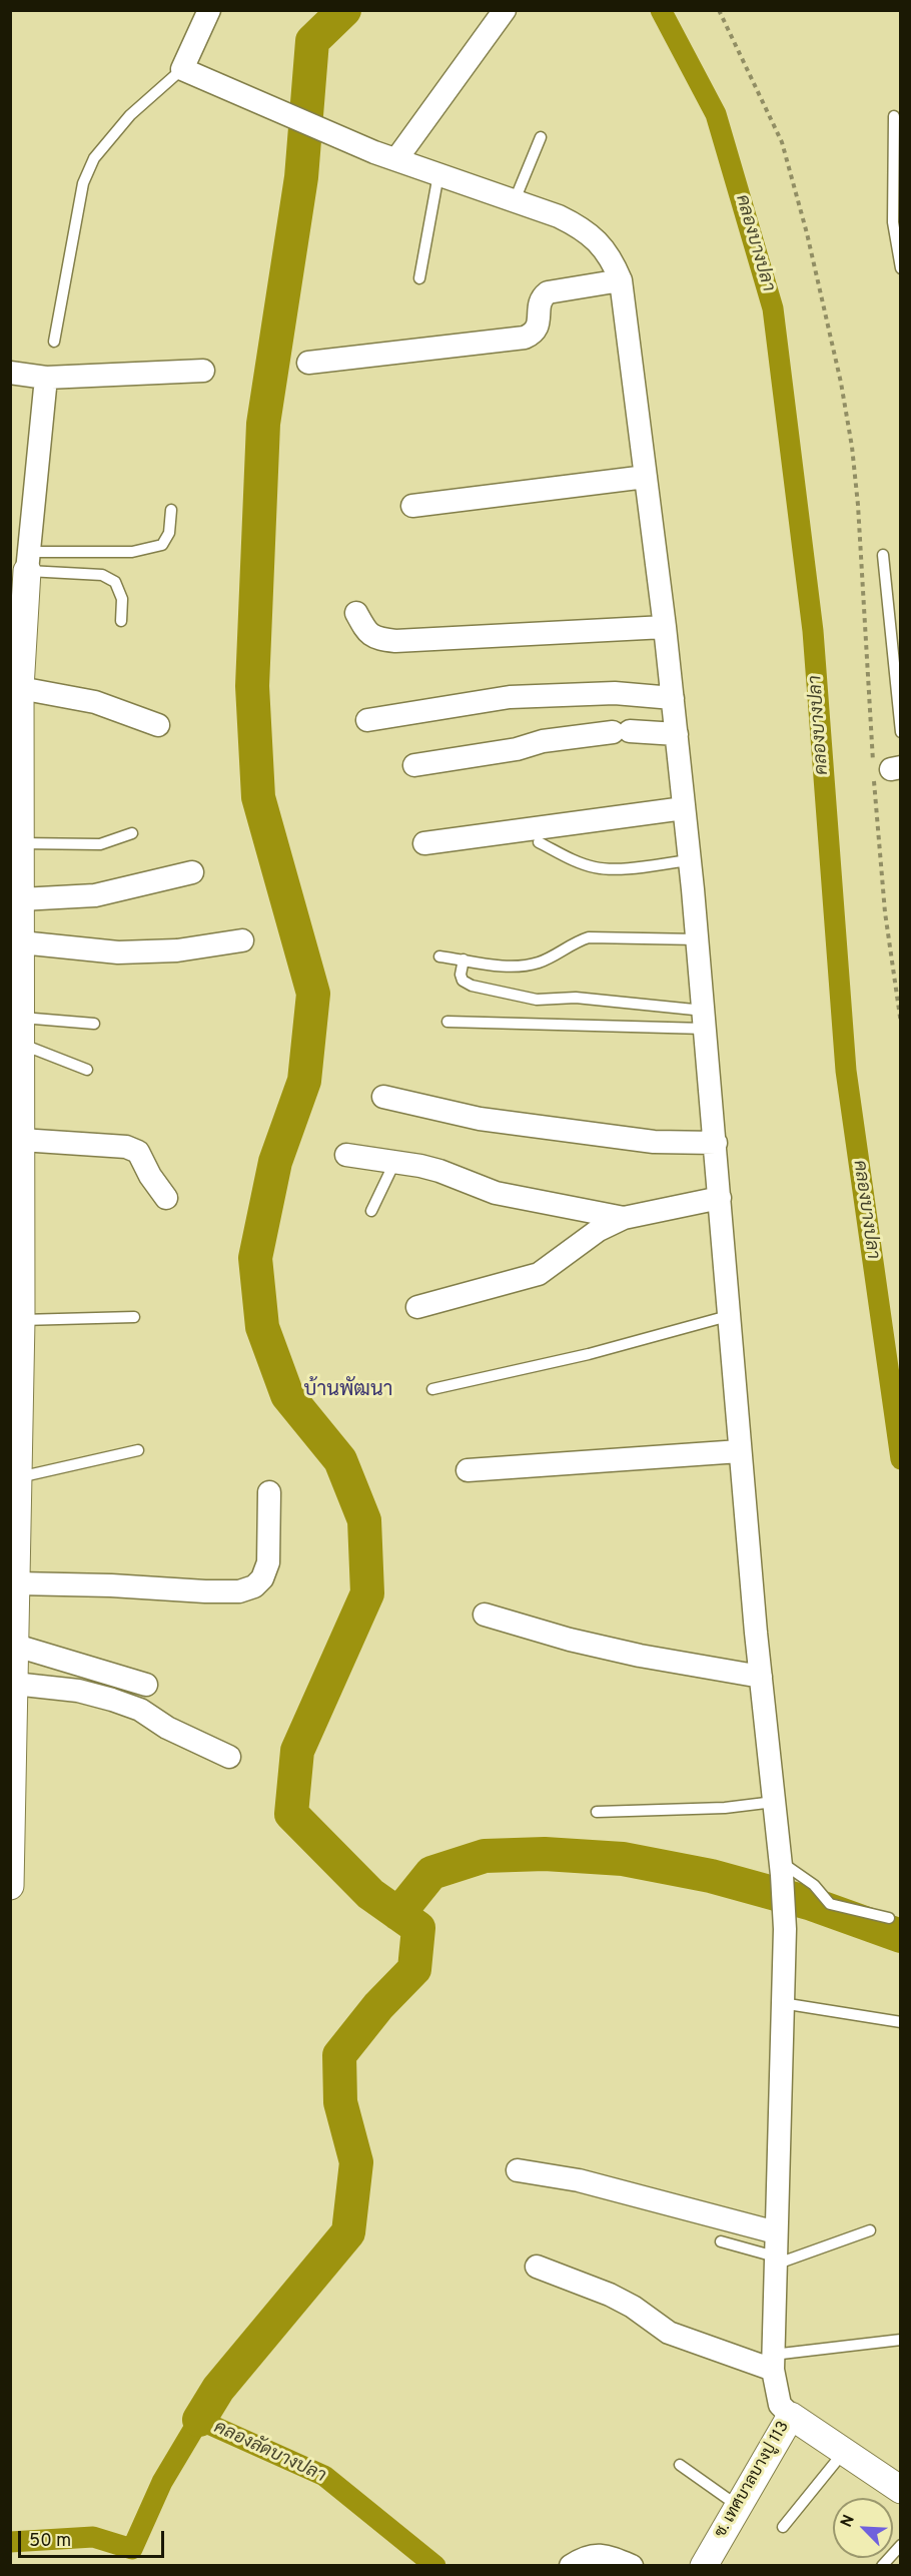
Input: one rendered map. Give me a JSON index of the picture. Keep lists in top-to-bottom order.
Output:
{
  "streets": {
    "street": ["ซ. เทศบาลบางปู 113"]
  },
  "districts": ["บ้านพัฒนา"],
  "water": ["คลองบางปลา", "คลองลัดบางปลา"],
  "scale_bar": "50 m",
  "north": "top left"
}
